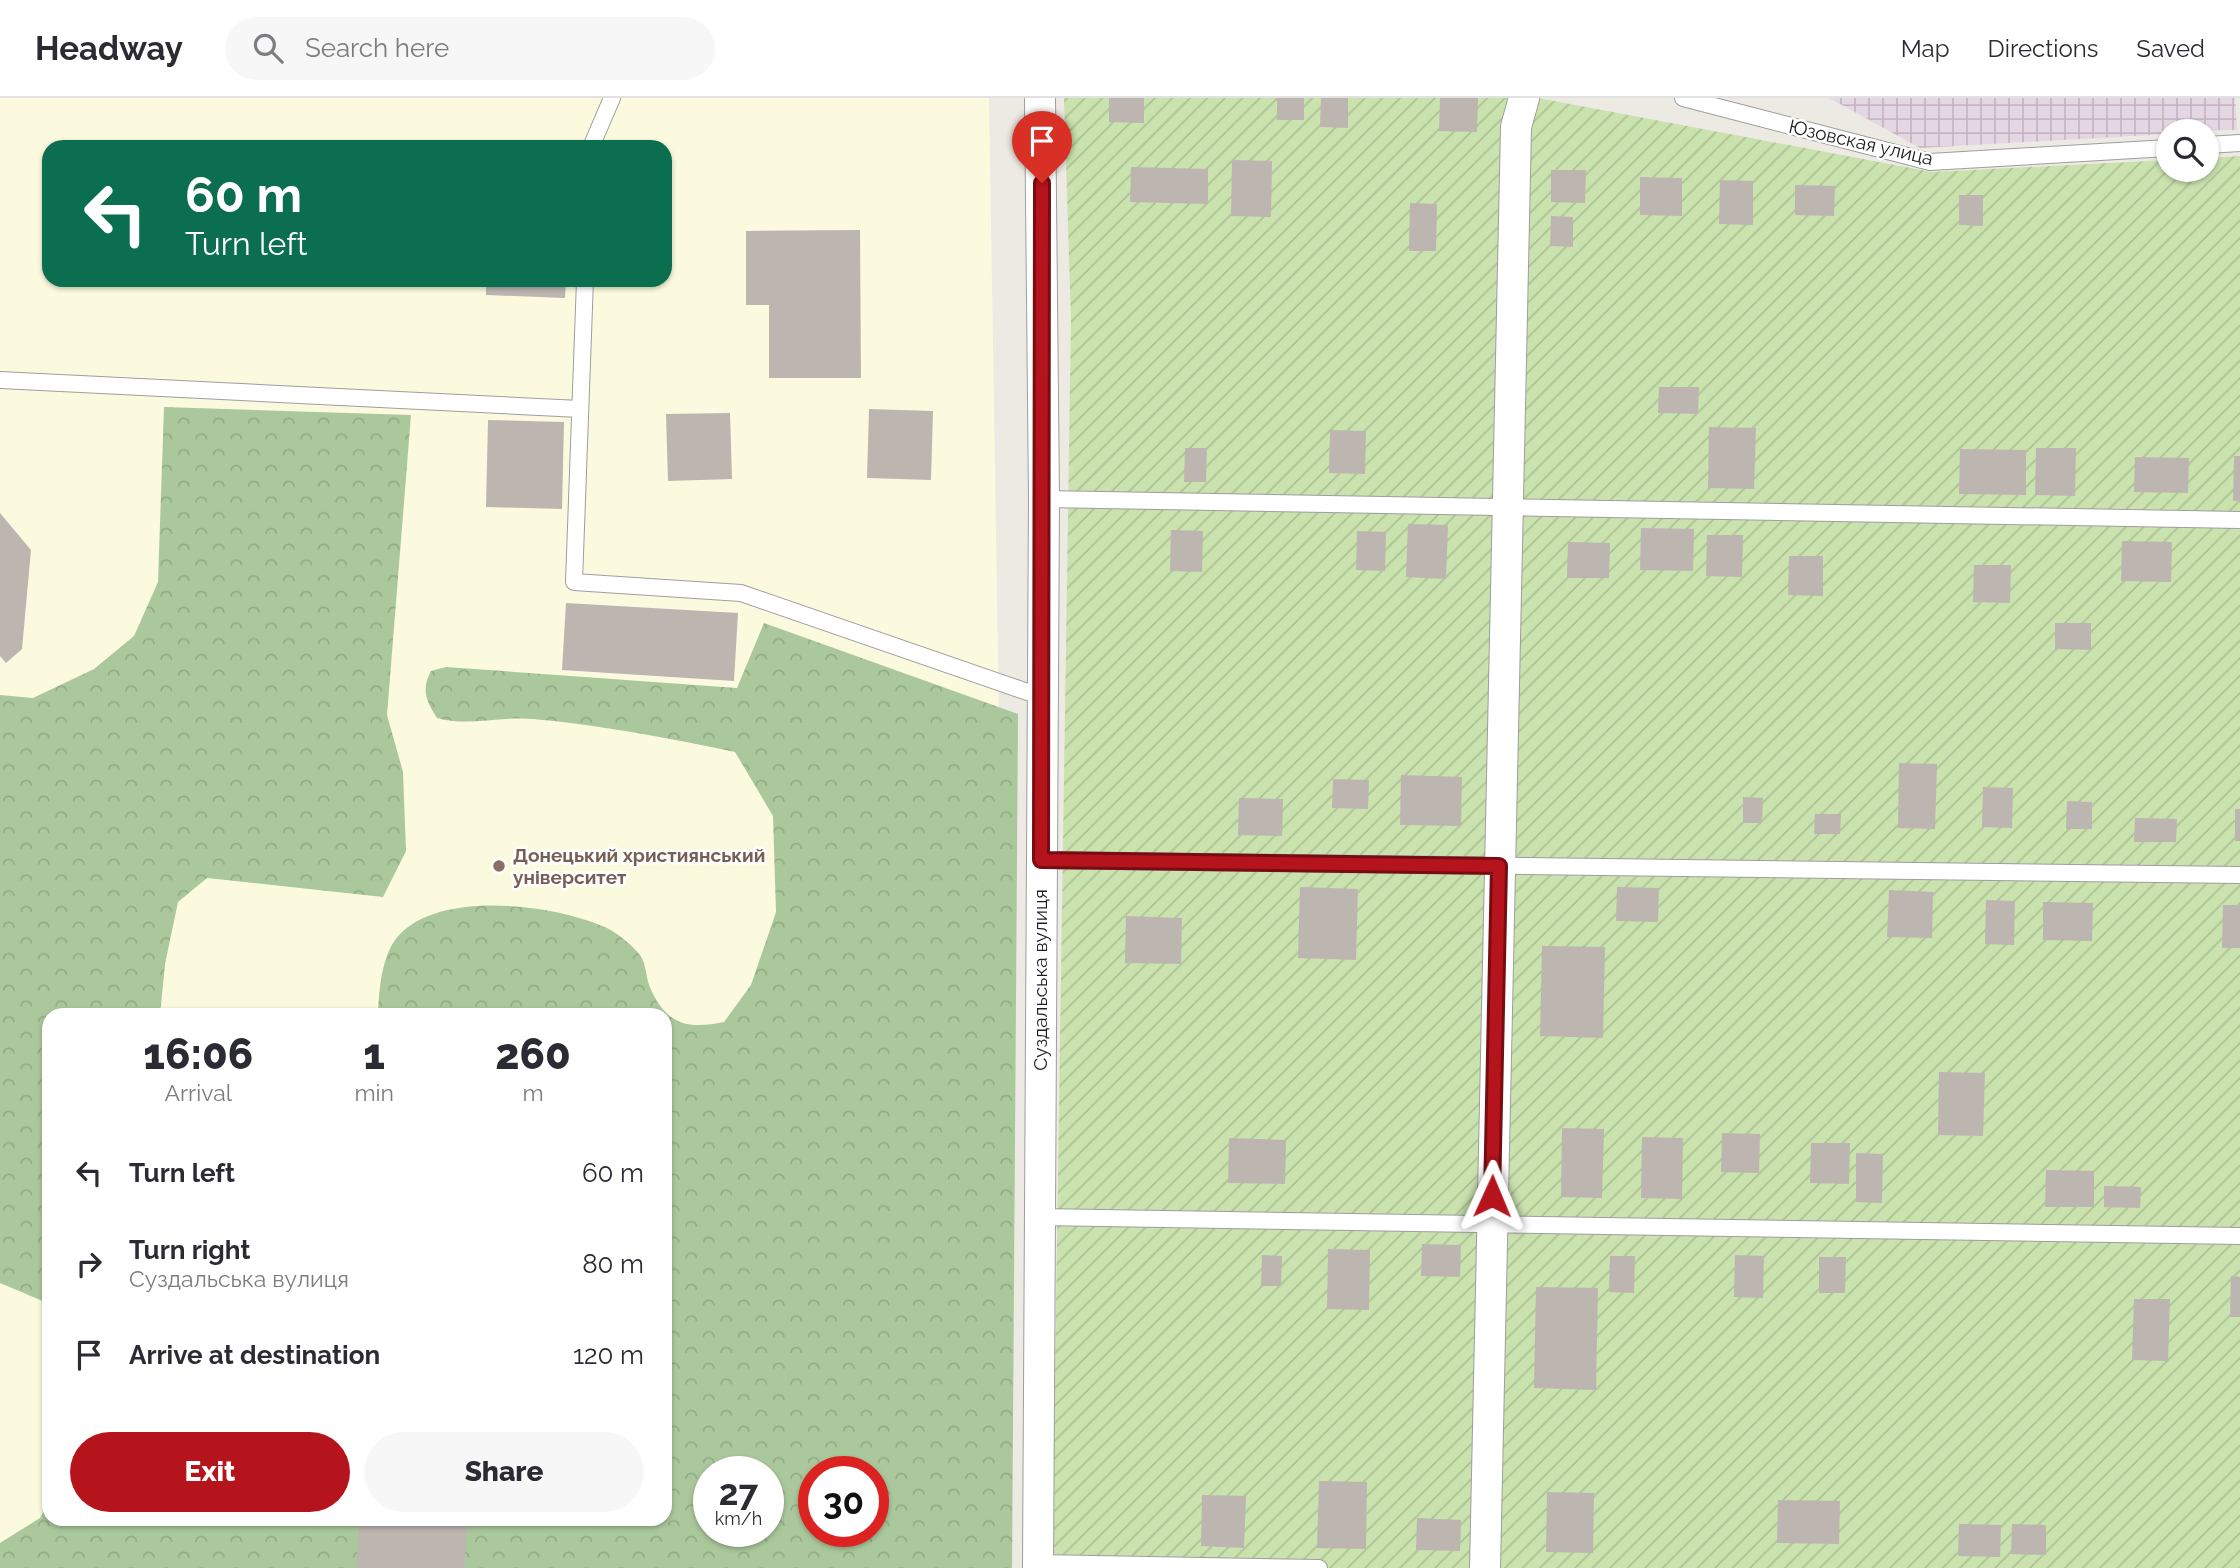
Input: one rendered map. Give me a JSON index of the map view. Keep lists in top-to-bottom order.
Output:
{
  "streets": {
    "street": ["Суздальська вулиця"],
    "lane": ["Юзовская улица"]
  },
  "places": ["Донецький християнський університет"],
  "page": {
    "header": "Headway",
    "search": "Search here",
    "nav": ["Map", "Directions", "Saved"],
    "turn": ["60 m", "Turn left"],
    "eta": [
      "16:06",
      "Arrival",
      "1",
      "min",
      "260",
      "m"
    ],
    "list": [
      {
        "name": "Turn left",
        "value": "60 m"
      },
      {
        "name": "Turn right",
        "note": "Суздальська вулиця",
        "value": "80 m"
      },
      {
        "name": "Arrive at destination",
        "value": "120 m"
      }
    ],
    "buttons": ["Exit", "Share"],
    "speed": "27 km/h",
    "limit": "30"
  }
}
